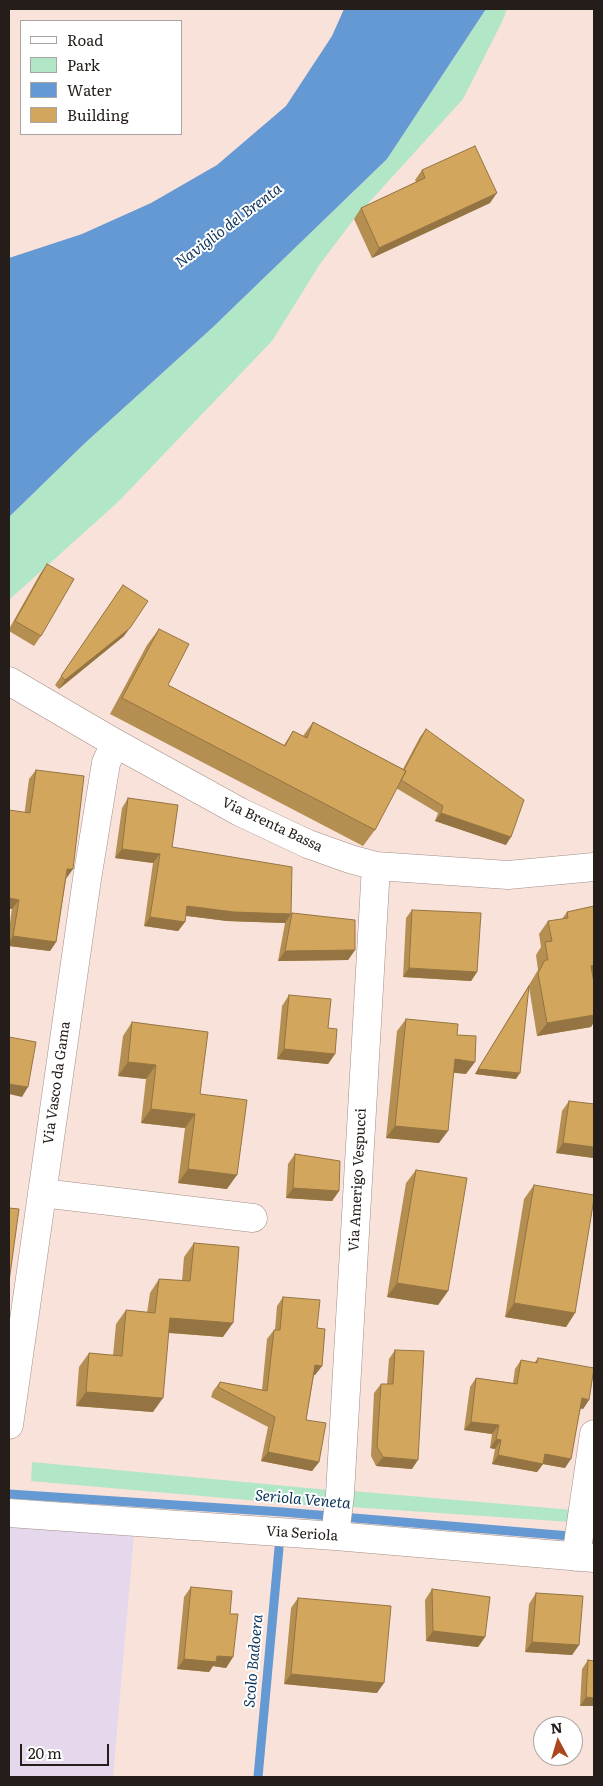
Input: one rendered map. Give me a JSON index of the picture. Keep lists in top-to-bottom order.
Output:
{
  "streets": {
    "street": [
      "Via Brenta Bassa",
      "Via Vasco da Gama",
      "Via Amerigo Vespucci",
      "Via Seriola"
    ]
  },
  "crossings": [
    ["Via Brenta Bassa", "Via Vasco da Gama"],
    ["Via Brenta Bassa", "Via Amerigo Vespucci"],
    ["Via Amerigo Vespucci", "Via Seriola"]
  ],
  "water": ["Naviglio del Brenta", "Seriola Veneta", "Scolo Badoera"],
  "legend": [
    "Road",
    "Park",
    "Water",
    "Building"
  ],
  "scale_bar": "20 m",
  "north": "top"
}
